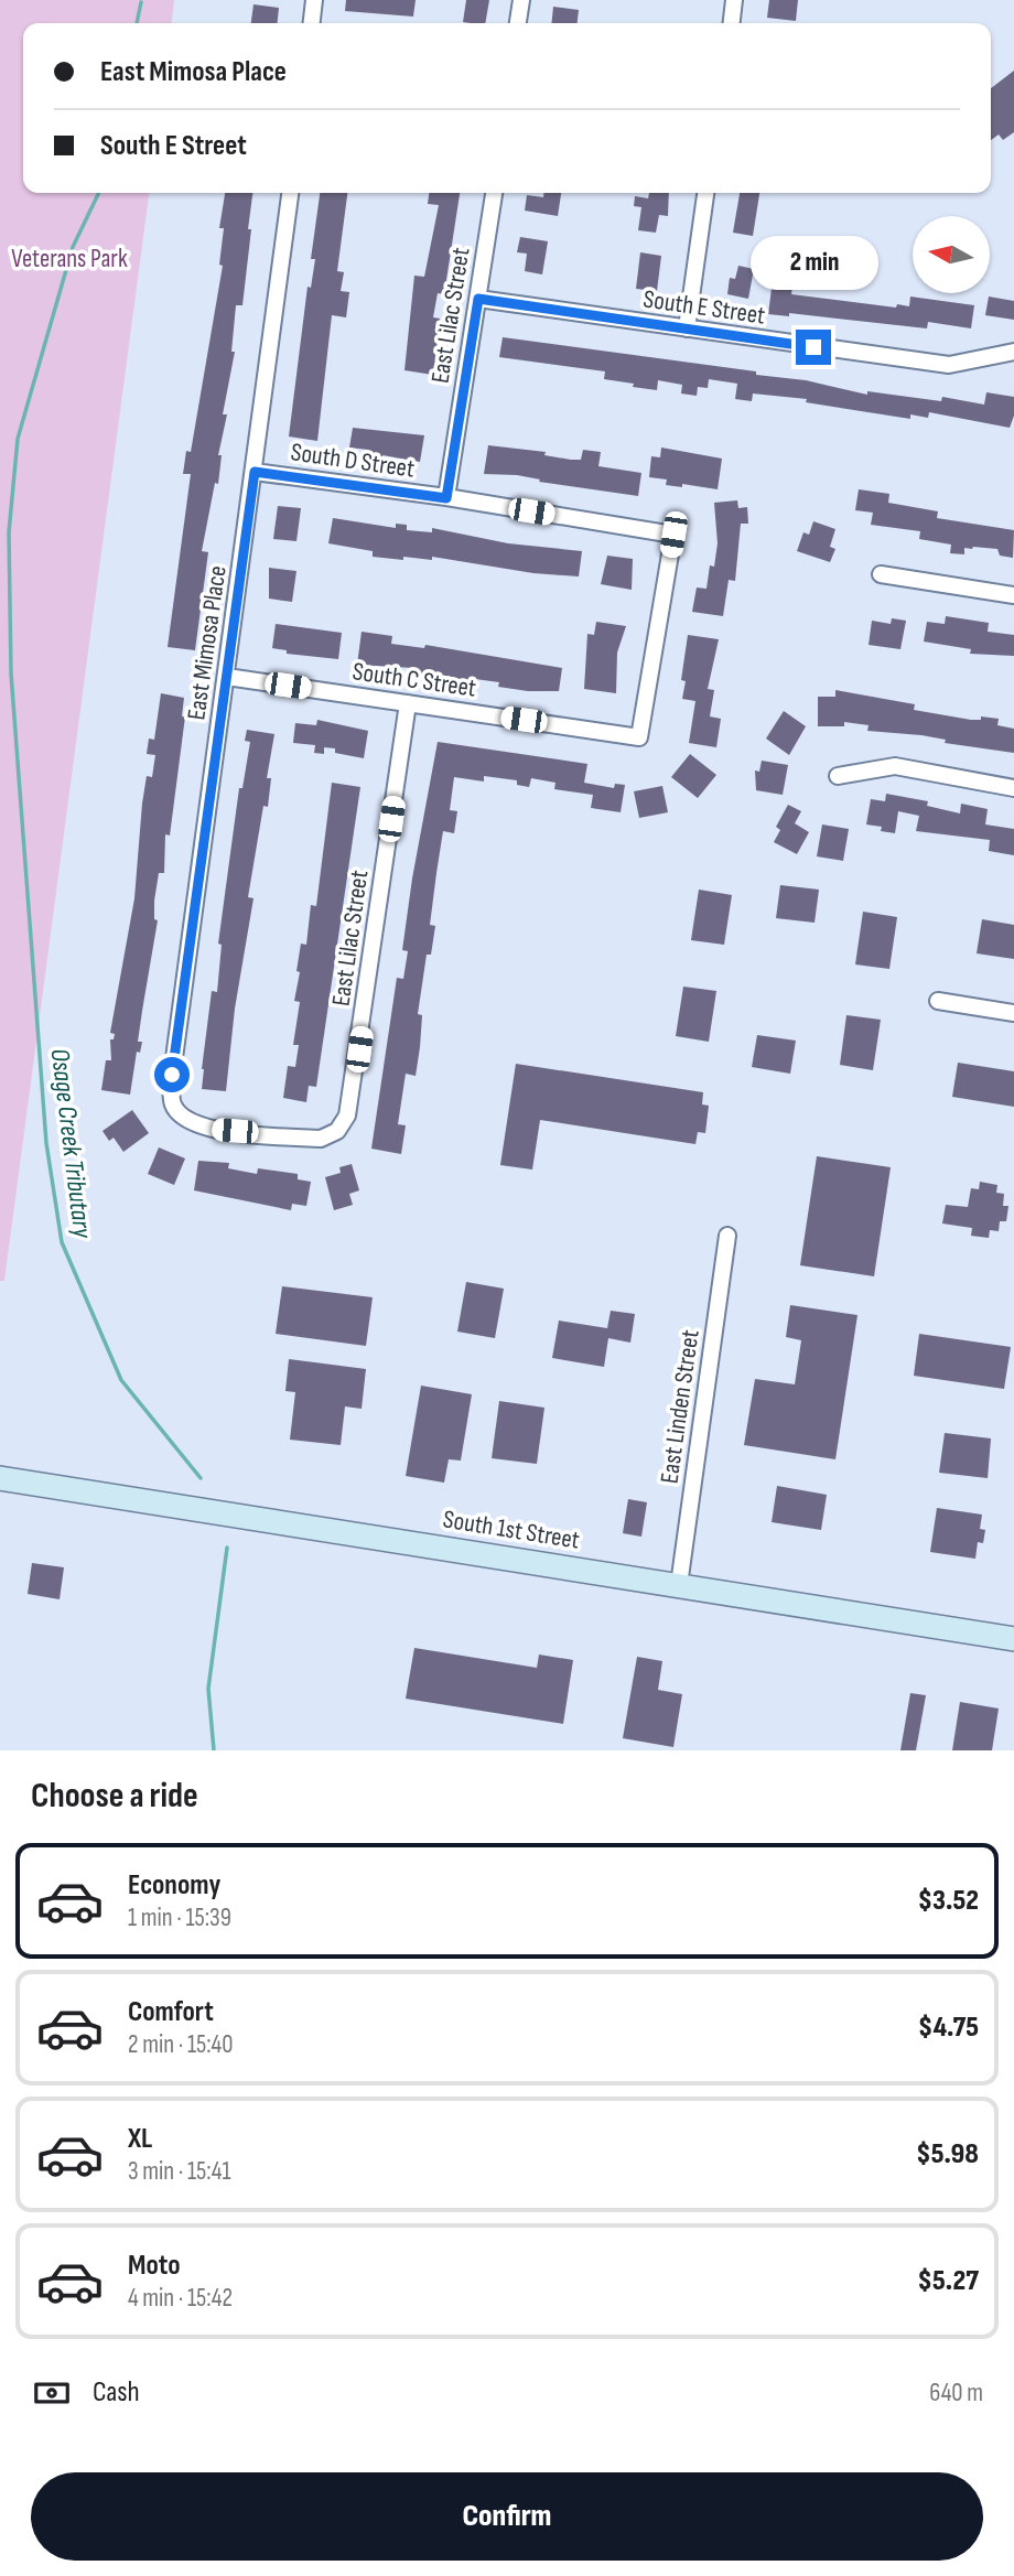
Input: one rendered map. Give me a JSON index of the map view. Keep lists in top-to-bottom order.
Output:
{
  "streets": {
    "street": [
      "South E Street",
      "East Lilac Street",
      "South D Street",
      "East Mimosa Place",
      "South C Street",
      "East Linden Street",
      "South 1st Street"
    ]
  },
  "crossings": [
    ["South E Street", "East Lilac Street"],
    ["East Lilac Street", "South D Street"],
    ["East Lilac Street", "East Mimosa Place"],
    ["East Lilac Street", "South C Street"],
    ["South D Street", "East Mimosa Place"],
    ["South D Street", "South C Street"],
    ["East Mimosa Place", "South C Street"],
    ["East Linden Street", "South 1st Street"]
  ],
  "water": ["Osage Creek Tributary"],
  "parks": ["Veterans Park"],
  "north": "left",
  "page": {
    "banner": ["East Mimosa Place", "South E Street"],
    "bubble": "2 min",
    "heading": "Choose a ride",
    "list": [
      {
        "name": "Economy",
        "note": "1 min · 15:39",
        "value": "$3.52"
      },
      {
        "name": "Comfort",
        "note": "2 min · 15:40",
        "value": "$4.75"
      },
      {
        "name": "XL",
        "note": "3 min · 15:41",
        "value": "$5.98"
      },
      {
        "name": "Moto",
        "note": "4 min · 15:42",
        "value": "$5.27"
      }
    ],
    "pay": ["Cash", "640 m"],
    "buttons": "Confirm"
  }
}
